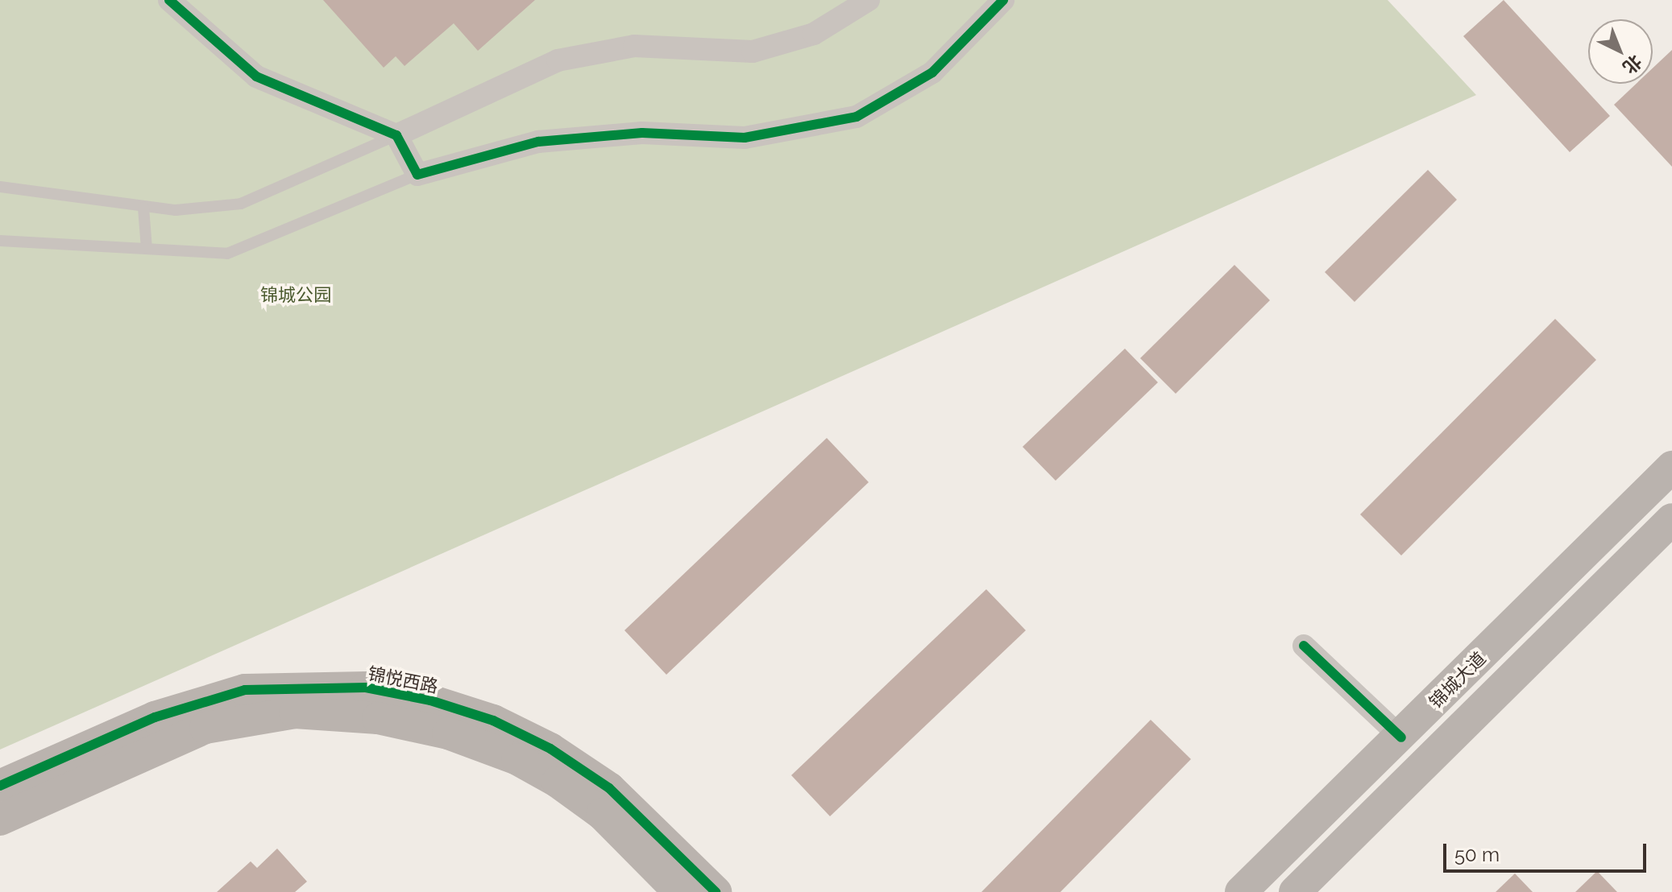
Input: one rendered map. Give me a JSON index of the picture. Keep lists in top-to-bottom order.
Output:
{
  "streets": {
    "street": ["锦悦西路", "锦城大道"]
  },
  "parks": ["锦城公园"],
  "scale_bar": "50 m",
  "north": "bottom right"
}
